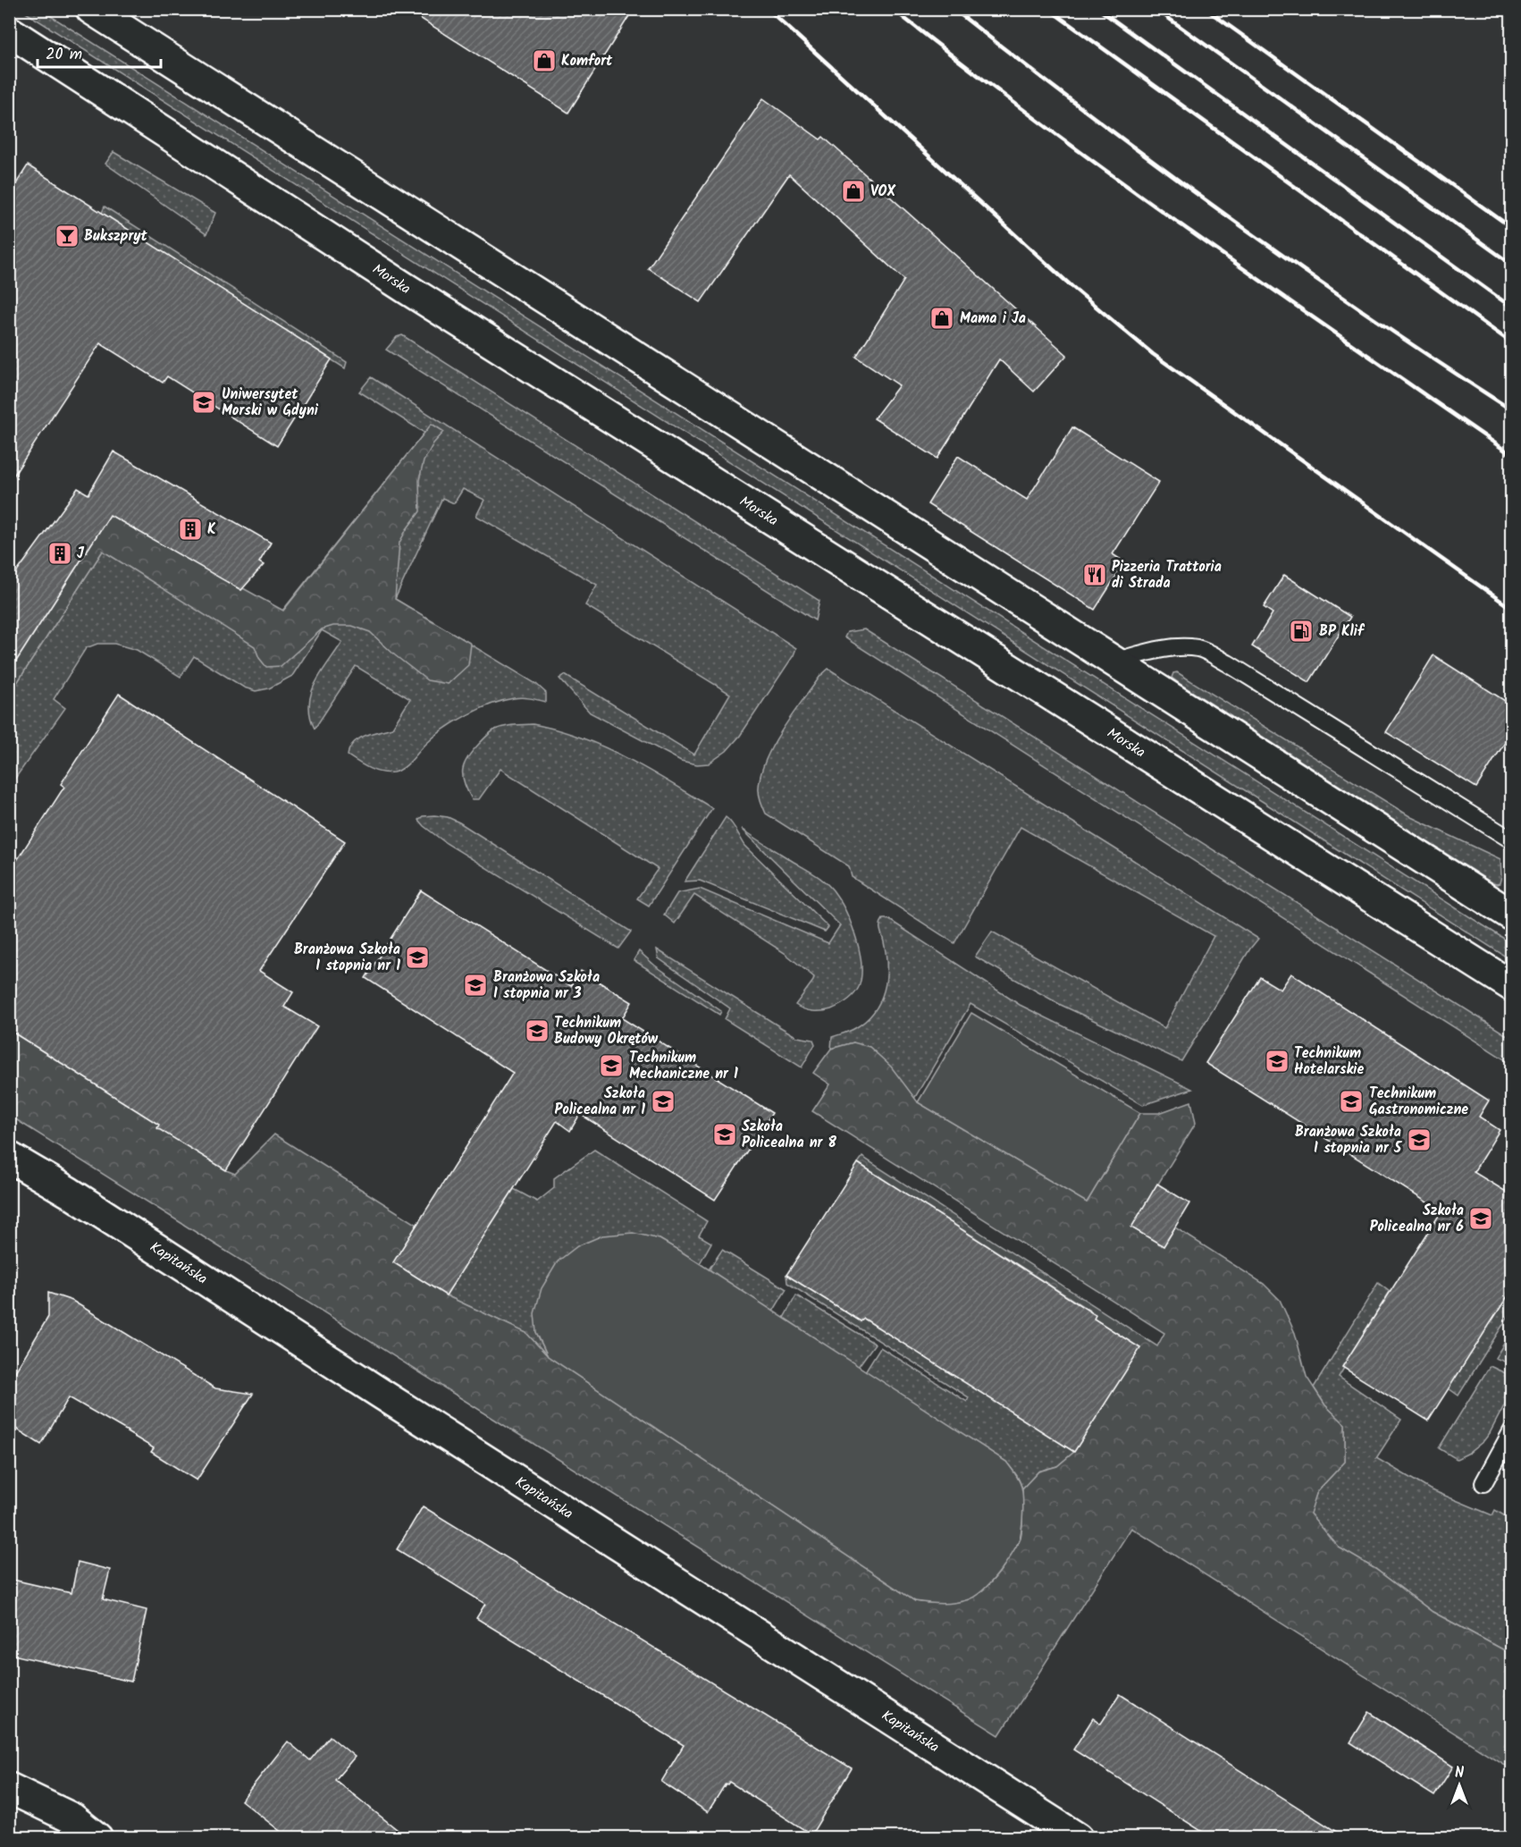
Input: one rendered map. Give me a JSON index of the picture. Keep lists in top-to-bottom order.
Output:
{
  "streets": {
    "main road": ["Morska", "Kapitańska"]
  },
  "places": {
    "shop": ["Komfort", "VOX", "Mama i Ja"],
    "bar": ["Bukszpryt"],
    "school or university": [
      "Uniwersytet Morski w Gdyni",
      "Branżowa Szkoła I stopnia nr 1",
      "Branżowa Szkoła I stopnia nr 3",
      "Technikum Budowy Okrętów",
      "Technikum Hotelarskie",
      "Technikum Mechaniczne nr 1",
      "Szkoła Policealna nr 1",
      "Technikum Gastronomiczne",
      "Szkoła Policealna nr 8",
      "Branżowa Szkoła I stopnia nr 5",
      "Szkoła Policealna nr 6"
    ],
    "building": ["K", "J"],
    "restaurant": ["Pizzeria Trattoria di Strada"],
    "fuel station": ["BP Klif"]
  },
  "scale_bar": "20 m",
  "north": "top"
}
